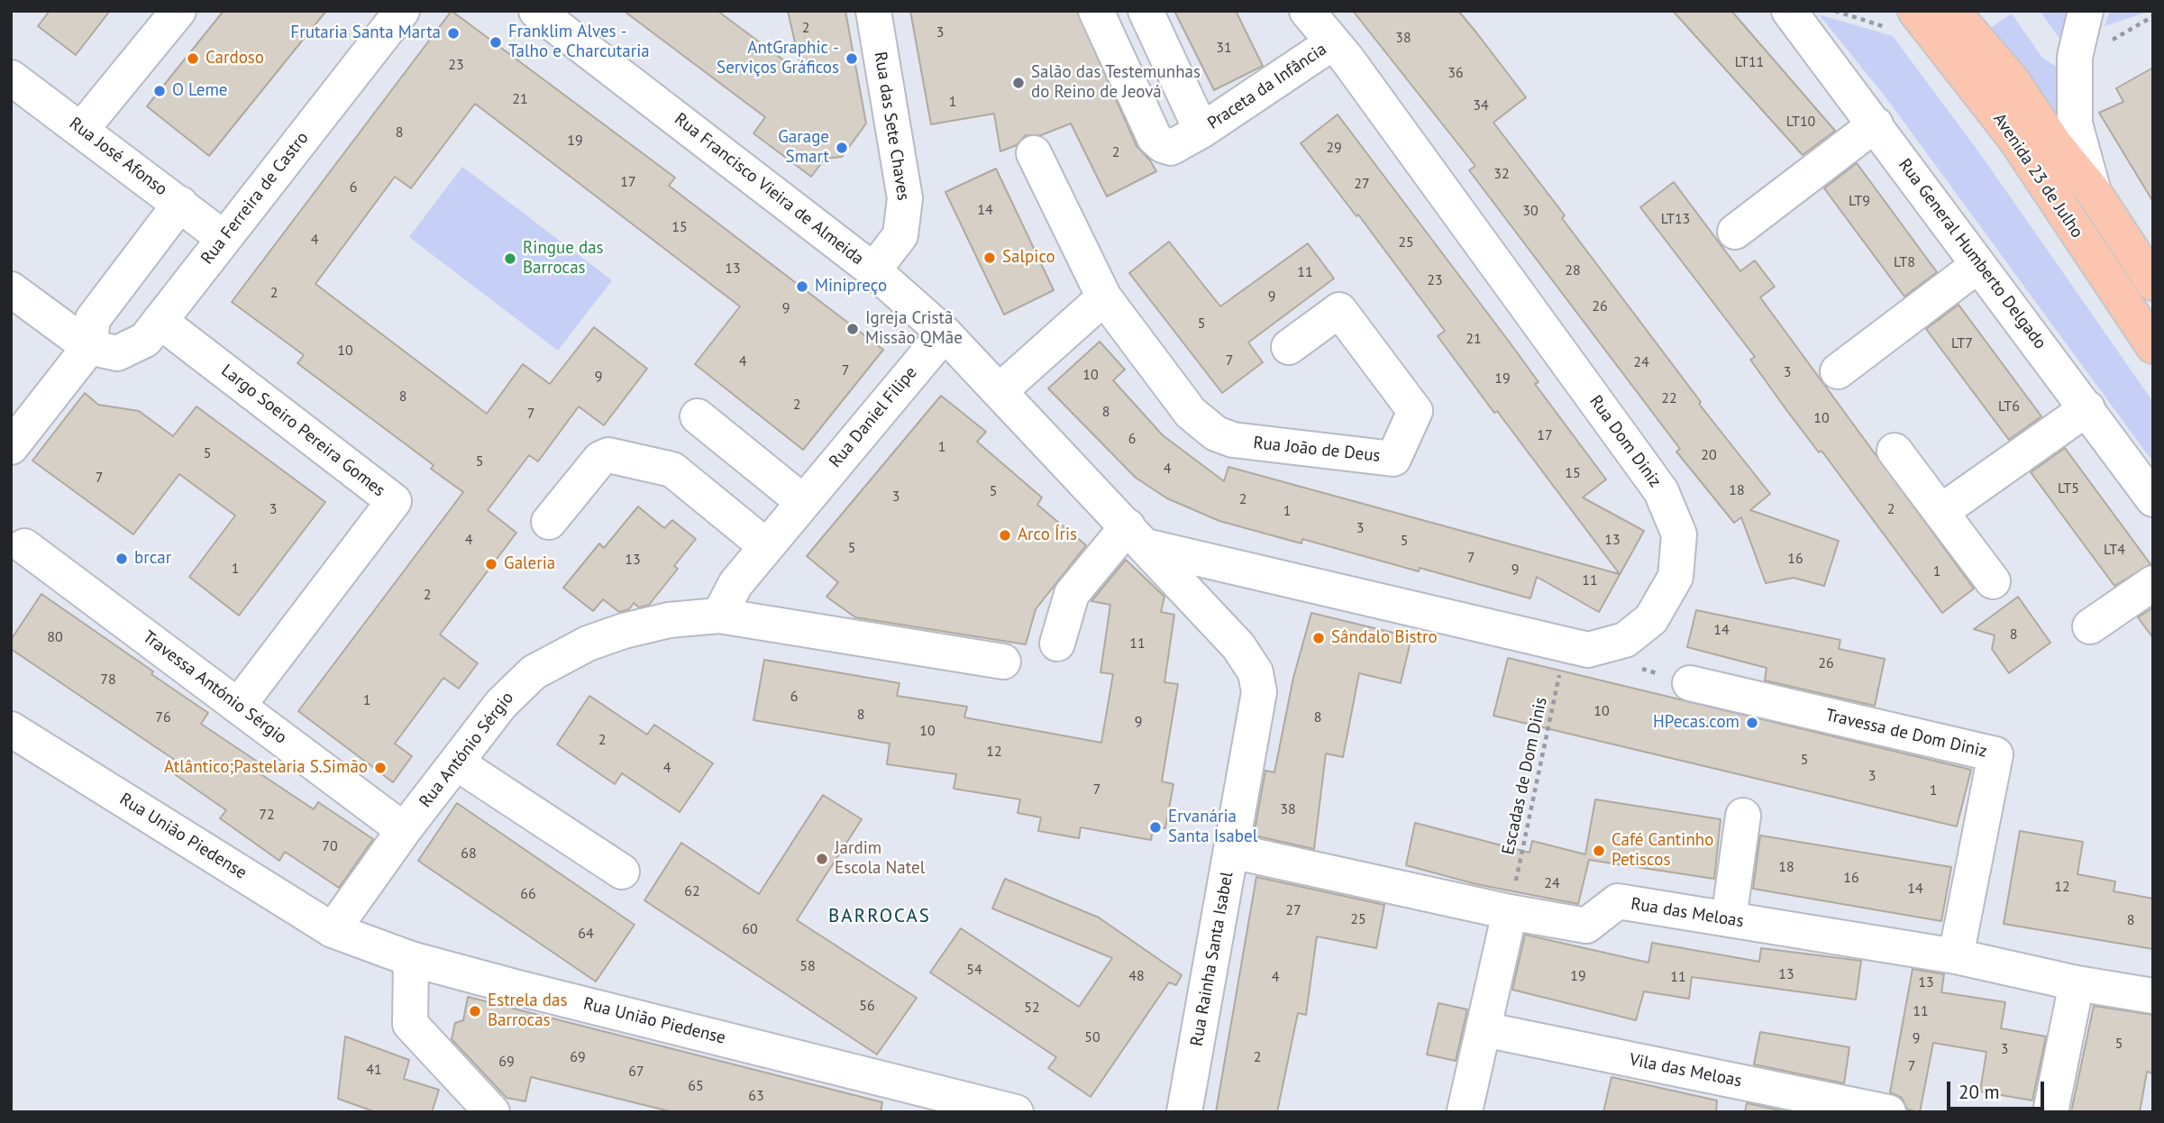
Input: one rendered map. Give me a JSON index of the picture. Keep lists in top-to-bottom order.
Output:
{
  "streets": {
    "main road": ["Avenida 23 de Julho"],
    "street": [
      "Praceta da Infância",
      "Rua das Sete Chaves",
      "Rua José Afonso",
      "Rua Francisco Vieira de Almeida",
      "Rua Ferreira de Castro",
      "Rua General Humberto Delgado",
      "Rua Daniel Filipe",
      "Largo Soeiro Pereira Gomes",
      "Rua Dom Diniz",
      "Rua João de Deus",
      "Travessa António Sérgio",
      "Travessa de Dom Diniz",
      "Rua António Sérgio",
      "Rua União Piedense",
      "Rua das Meloas",
      "Rua Rainha Santa Isabel",
      "Vila das Meloas"
    ],
    "path": ["Escadas de Dom Dinis"]
  },
  "crossings": [
    ["Praceta da Infância", "Rua Dom Diniz"],
    ["Rua das Sete Chaves", "Rua Francisco Vieira de Almeida"],
    ["Rua José Afonso", "Rua Ferreira de Castro"],
    ["Rua Francisco Vieira de Almeida", "Rua Daniel Filipe"],
    ["Rua Francisco Vieira de Almeida", "Rua Dom Diniz"],
    ["Rua Francisco Vieira de Almeida", "Rua Rainha Santa Isabel"],
    ["Rua Ferreira de Castro", "Largo Soeiro Pereira Gomes"],
    ["Largo Soeiro Pereira Gomes", "Travessa António Sérgio"],
    ["Rua Dom Diniz", "Escadas de Dom Dinis"],
    ["Rua Dom Diniz", "Rua Rainha Santa Isabel"],
    ["Travessa António Sérgio", "Rua António Sérgio"],
    ["Travessa de Dom Diniz", "Rua das Meloas"],
    ["Rua António Sérgio", "Rua União Piedense"],
    ["Escadas de Dom Dinis", "Rua das Meloas"],
    ["Rua das Meloas", "Rua Rainha Santa Isabel"]
  ],
  "districts": ["BARROCAS"],
  "places": [
    "Frutaria Santa Marta",
    "Franklim Alves - Talho e Charcutaria",
    "Cardoso",
    "AntGraphic - Serviços Gráficos",
    "Salão das Testemunhas do Reino de Jeová",
    "O Leme",
    "Garage Smart",
    "Salpico",
    "Ringue das Barrocas",
    "Minipreço",
    "Igreja Cristã Missão QMãe",
    "Arco Íris",
    "brcar",
    "Galeria",
    "Sândalo Bistro",
    "HPecas.com",
    "Atlântico;Pastelaria S.Simão",
    "Ervanária Santa Isabel",
    "Café Cantinho Petiscos",
    "Jardim Escola Natel",
    "Estrela das Barrocas"
  ],
  "house_numbers": [
    "2",
    "3",
    "38",
    "31",
    "LT11",
    "23",
    "36",
    "21",
    "1",
    "34",
    "LT10",
    "8",
    "19",
    "29",
    "2",
    "32",
    "17",
    "27",
    "6",
    "LT9",
    "14",
    "30",
    "LT13",
    "15",
    "4",
    "25",
    "LT8",
    "13",
    "28",
    "11",
    "23",
    "2",
    "9",
    "26",
    "9",
    "5",
    "21",
    "LT7",
    "10",
    "7",
    "4",
    "24",
    "7",
    "3",
    "10",
    "9",
    "19",
    "8",
    "22",
    "2",
    "LT6",
    "8",
    "7",
    "10",
    "17",
    "6",
    "1",
    "5",
    "20",
    "5",
    "4",
    "15",
    "7",
    "LT5",
    "18",
    "5",
    "3",
    "2",
    "3",
    "2",
    "1",
    "3",
    "4",
    "13",
    "5",
    "5",
    "LT4",
    "7",
    "16",
    "13",
    "1",
    "9",
    "1",
    "11",
    "2",
    "14",
    "8",
    "80",
    "11",
    "26",
    "78",
    "6",
    "1",
    "10",
    "8",
    "76",
    "8",
    "9",
    "10",
    "2",
    "12",
    "5",
    "4",
    "3",
    "7",
    "1",
    "38",
    "72",
    "70",
    "68",
    "18",
    "16",
    "24",
    "12",
    "14",
    "62",
    "66",
    "27",
    "25",
    "8",
    "60",
    "64",
    "58",
    "54",
    "13",
    "48",
    "19",
    "4",
    "11",
    "13",
    "56",
    "52",
    "11",
    "50",
    "9",
    "5",
    "3",
    "69",
    "2",
    "69",
    "7",
    "41",
    "67",
    "65",
    "63"
  ],
  "scale_bar": "20 m"
}
